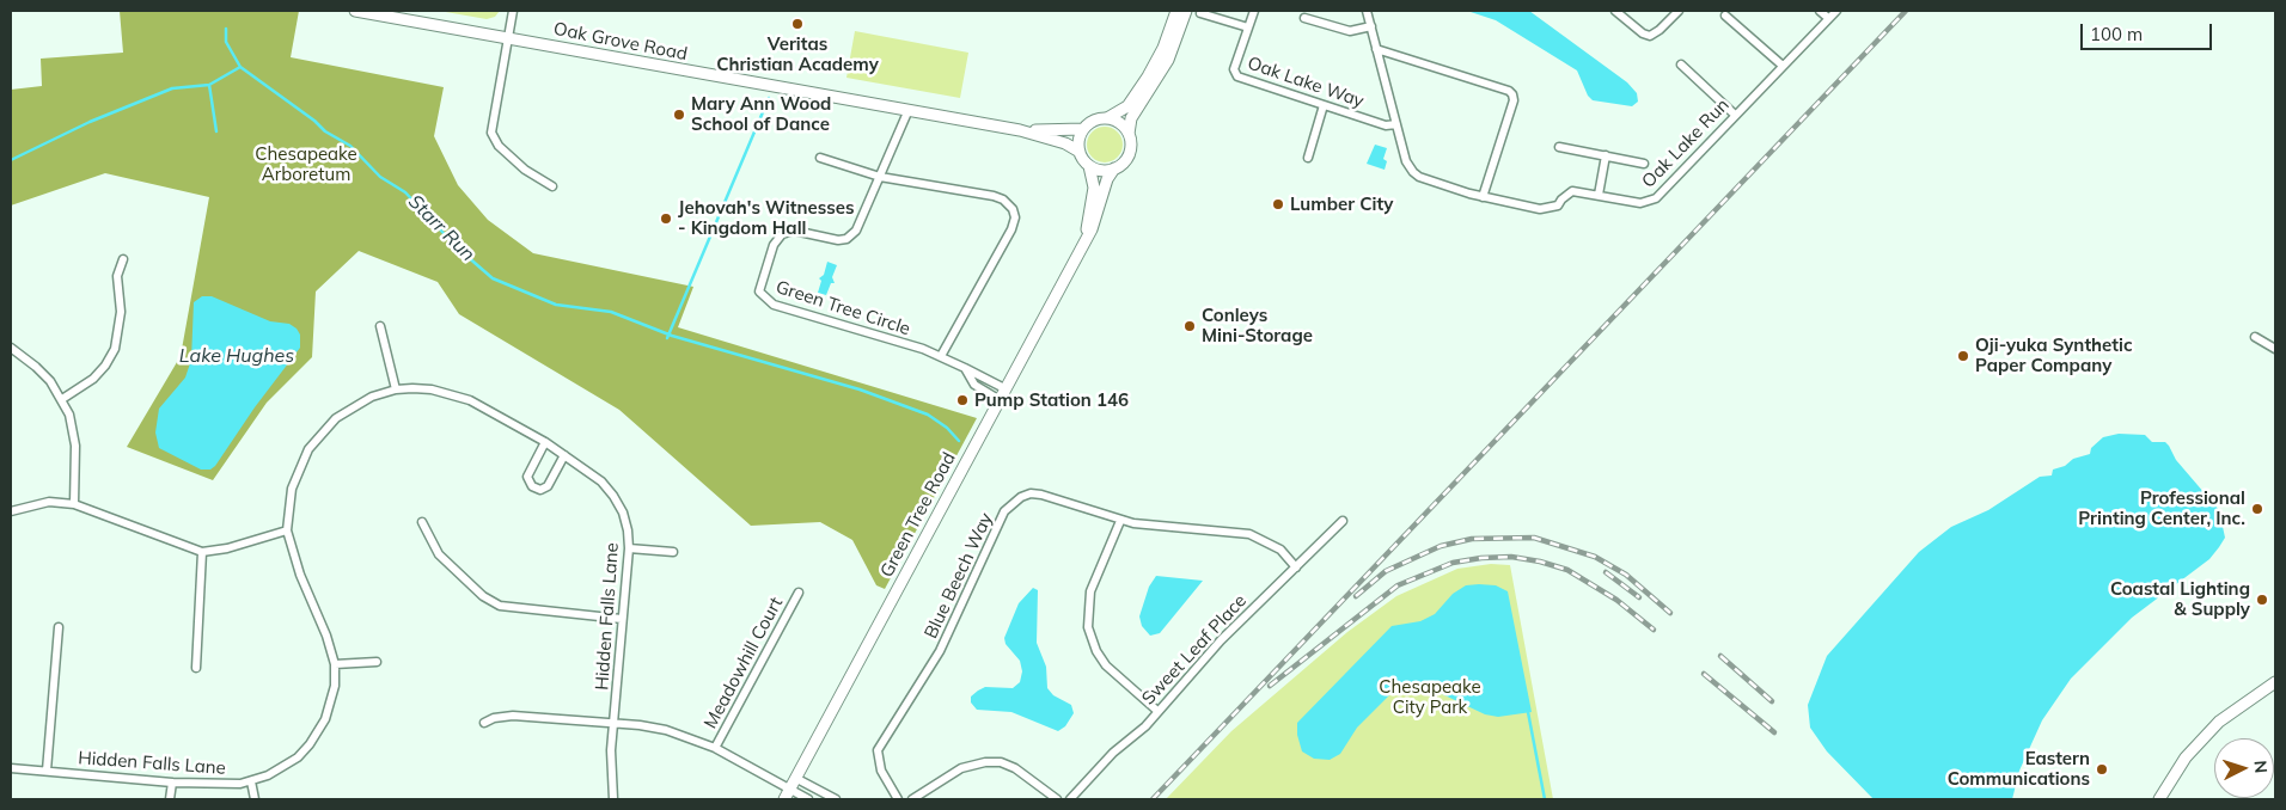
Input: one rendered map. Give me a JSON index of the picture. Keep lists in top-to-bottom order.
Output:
{
  "streets": {
    "street": [
      "Oak Grove Road",
      "Oak Lake Way",
      "Oak Lake Run",
      "Green Tree Circle",
      "Green Tree Road",
      "Blue Beech Way",
      "Hidden Falls Lane",
      "Sweet Leaf Place",
      "Meadowhill Court"
    ]
  },
  "crossings": [
    ["Oak Grove Road", "Green Tree Circle"],
    ["Oak Grove Road", "Green Tree Road"],
    ["Oak Lake Way", "Oak Lake Run"],
    ["Green Tree Circle", "Green Tree Road"],
    ["Blue Beech Way", "Sweet Leaf Place"]
  ],
  "water": ["Starr Run", "Lake Hughes"],
  "parks": ["Chesapeake Arboretum", "Chesapeake City Park"],
  "places": [
    "Veritas Christian Academy",
    "Mary Ann Wood School of Dance",
    "Lumber City",
    "Jehovah's Witnesses - Kingdom Hall",
    "Conleys Mini-Storage",
    "Oji-yuka Synthetic Paper Company",
    "Pump Station 146",
    "Professional Printing Center, Inc.",
    "Coastal Lighting & Supply",
    "Eastern Communications"
  ],
  "scale_bar": "100 m",
  "north": "right"
}
